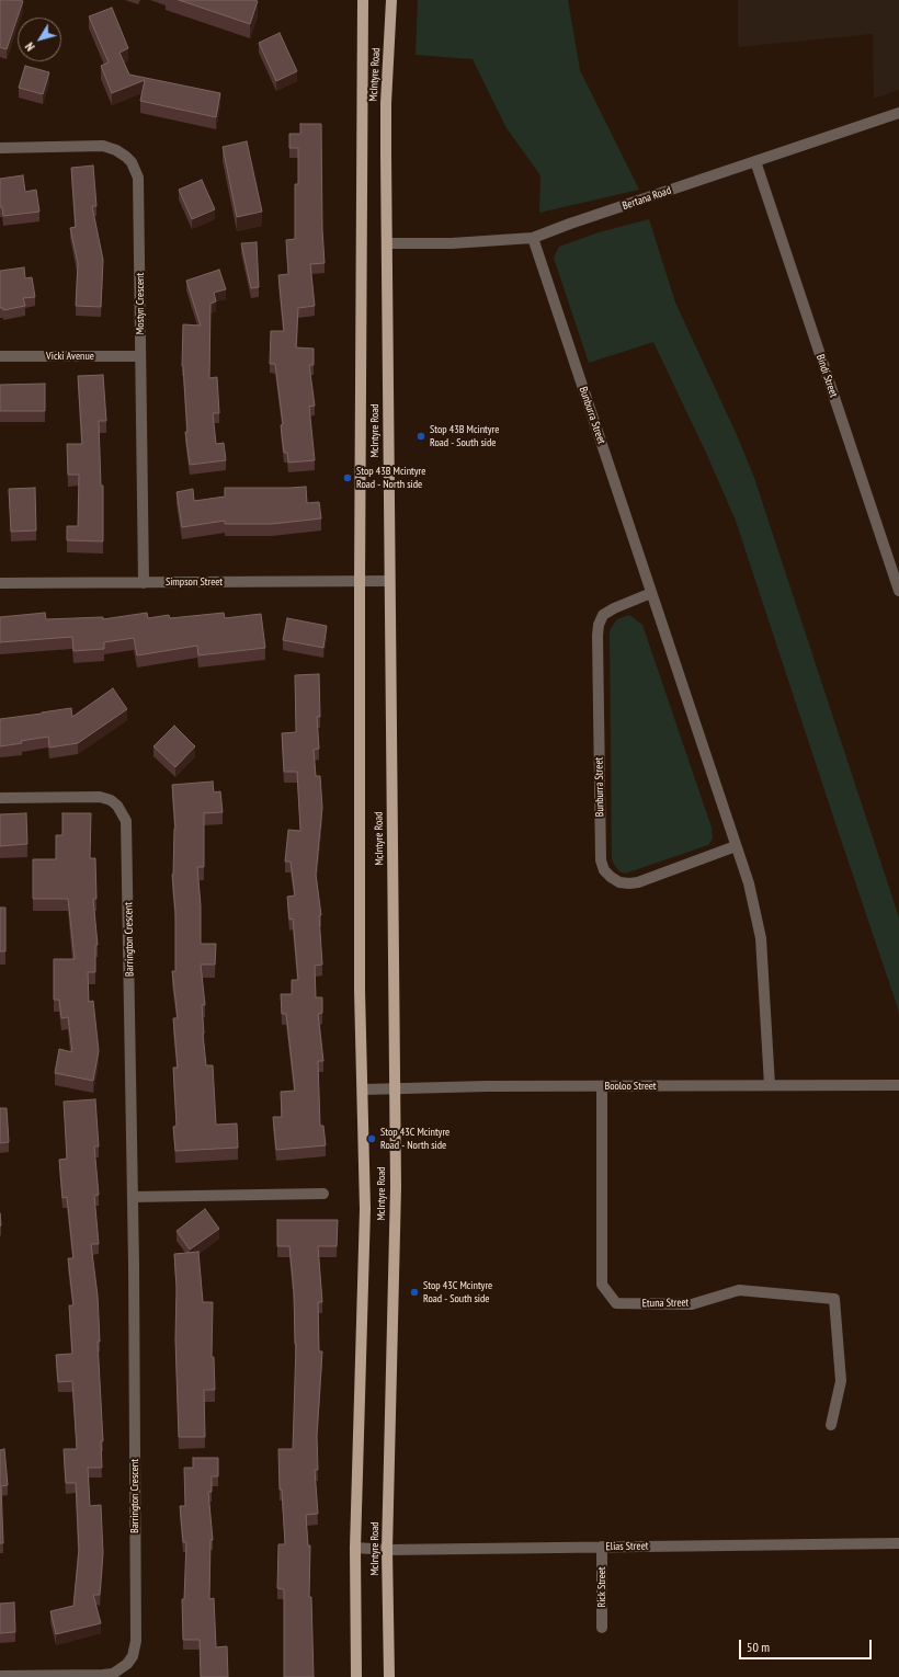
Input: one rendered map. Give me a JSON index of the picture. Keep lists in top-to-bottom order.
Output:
{
  "streets": {
    "main road": ["McIntyre Road"],
    "street": [
      "Bertana Road",
      "Mostyn Crescent",
      "Vicki Avenue",
      "Bindi Street",
      "Bunburra Street",
      "Simpson Street",
      "Barrington Crescent",
      "Booloo Street",
      "Etuna Street",
      "Elias Street",
      "Rick Street"
    ]
  },
  "crossings": [
    ["McIntyre Road", "Bertana Road"],
    ["McIntyre Road", "Simpson Street"],
    ["McIntyre Road", "Booloo Street"],
    ["McIntyre Road", "Elias Street"],
    ["Bertana Road", "Bindi Street"],
    ["Bertana Road", "Bunburra Street"],
    ["Mostyn Crescent", "Vicki Avenue"],
    ["Mostyn Crescent", "Simpson Street"],
    ["Bunburra Street", "Booloo Street"],
    ["Booloo Street", "Etuna Street"],
    ["Elias Street", "Rick Street"]
  ],
  "places": [
    "Stop 43B Mcintyre Road - South side",
    "Stop 43B Mcintyre Road - North side",
    "Stop 43C Mcintyre Road - North side",
    "Stop 43C Mcintyre Road - South side"
  ],
  "scale_bar": "50 m",
  "north": "bottom left"
}
